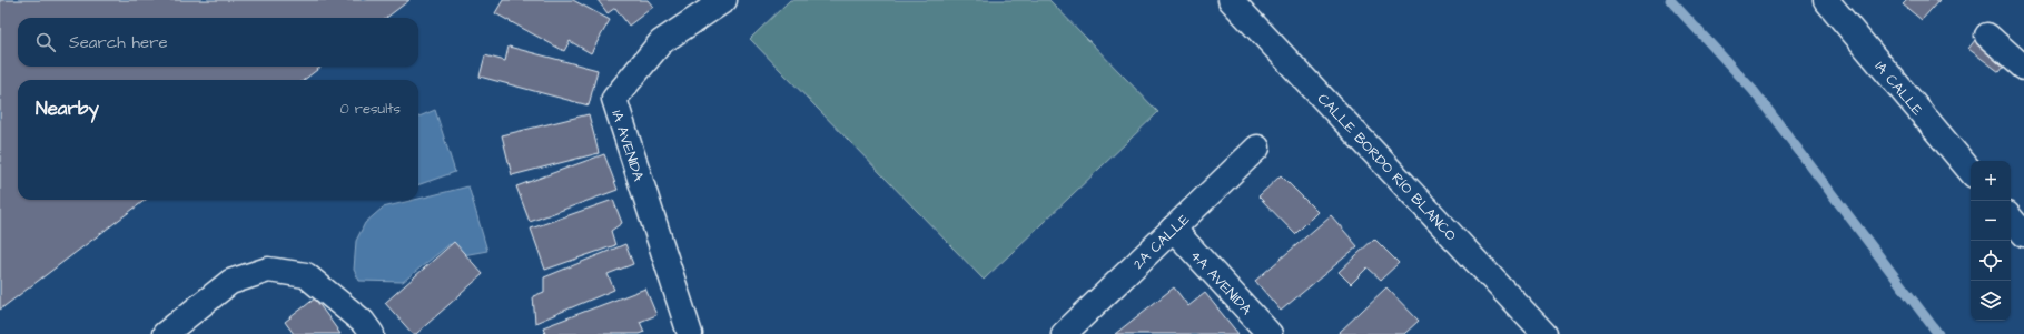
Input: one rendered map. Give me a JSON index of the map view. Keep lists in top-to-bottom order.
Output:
{
  "streets": {
    "street": [
      "1A CALLE",
      "1A AVENIDA",
      "CALLE BORDO RÍO BLANCO",
      "2A CALLE",
      "4A AVENIDA"
    ]
  },
  "crossings": [
    ["2A CALLE", "4A AVENIDA"]
  ],
  "page": {
    "search": "Search here",
    "heading": ["Nearby", "0 results"],
    "map_buttons": ["+", "−"]
  }
}
